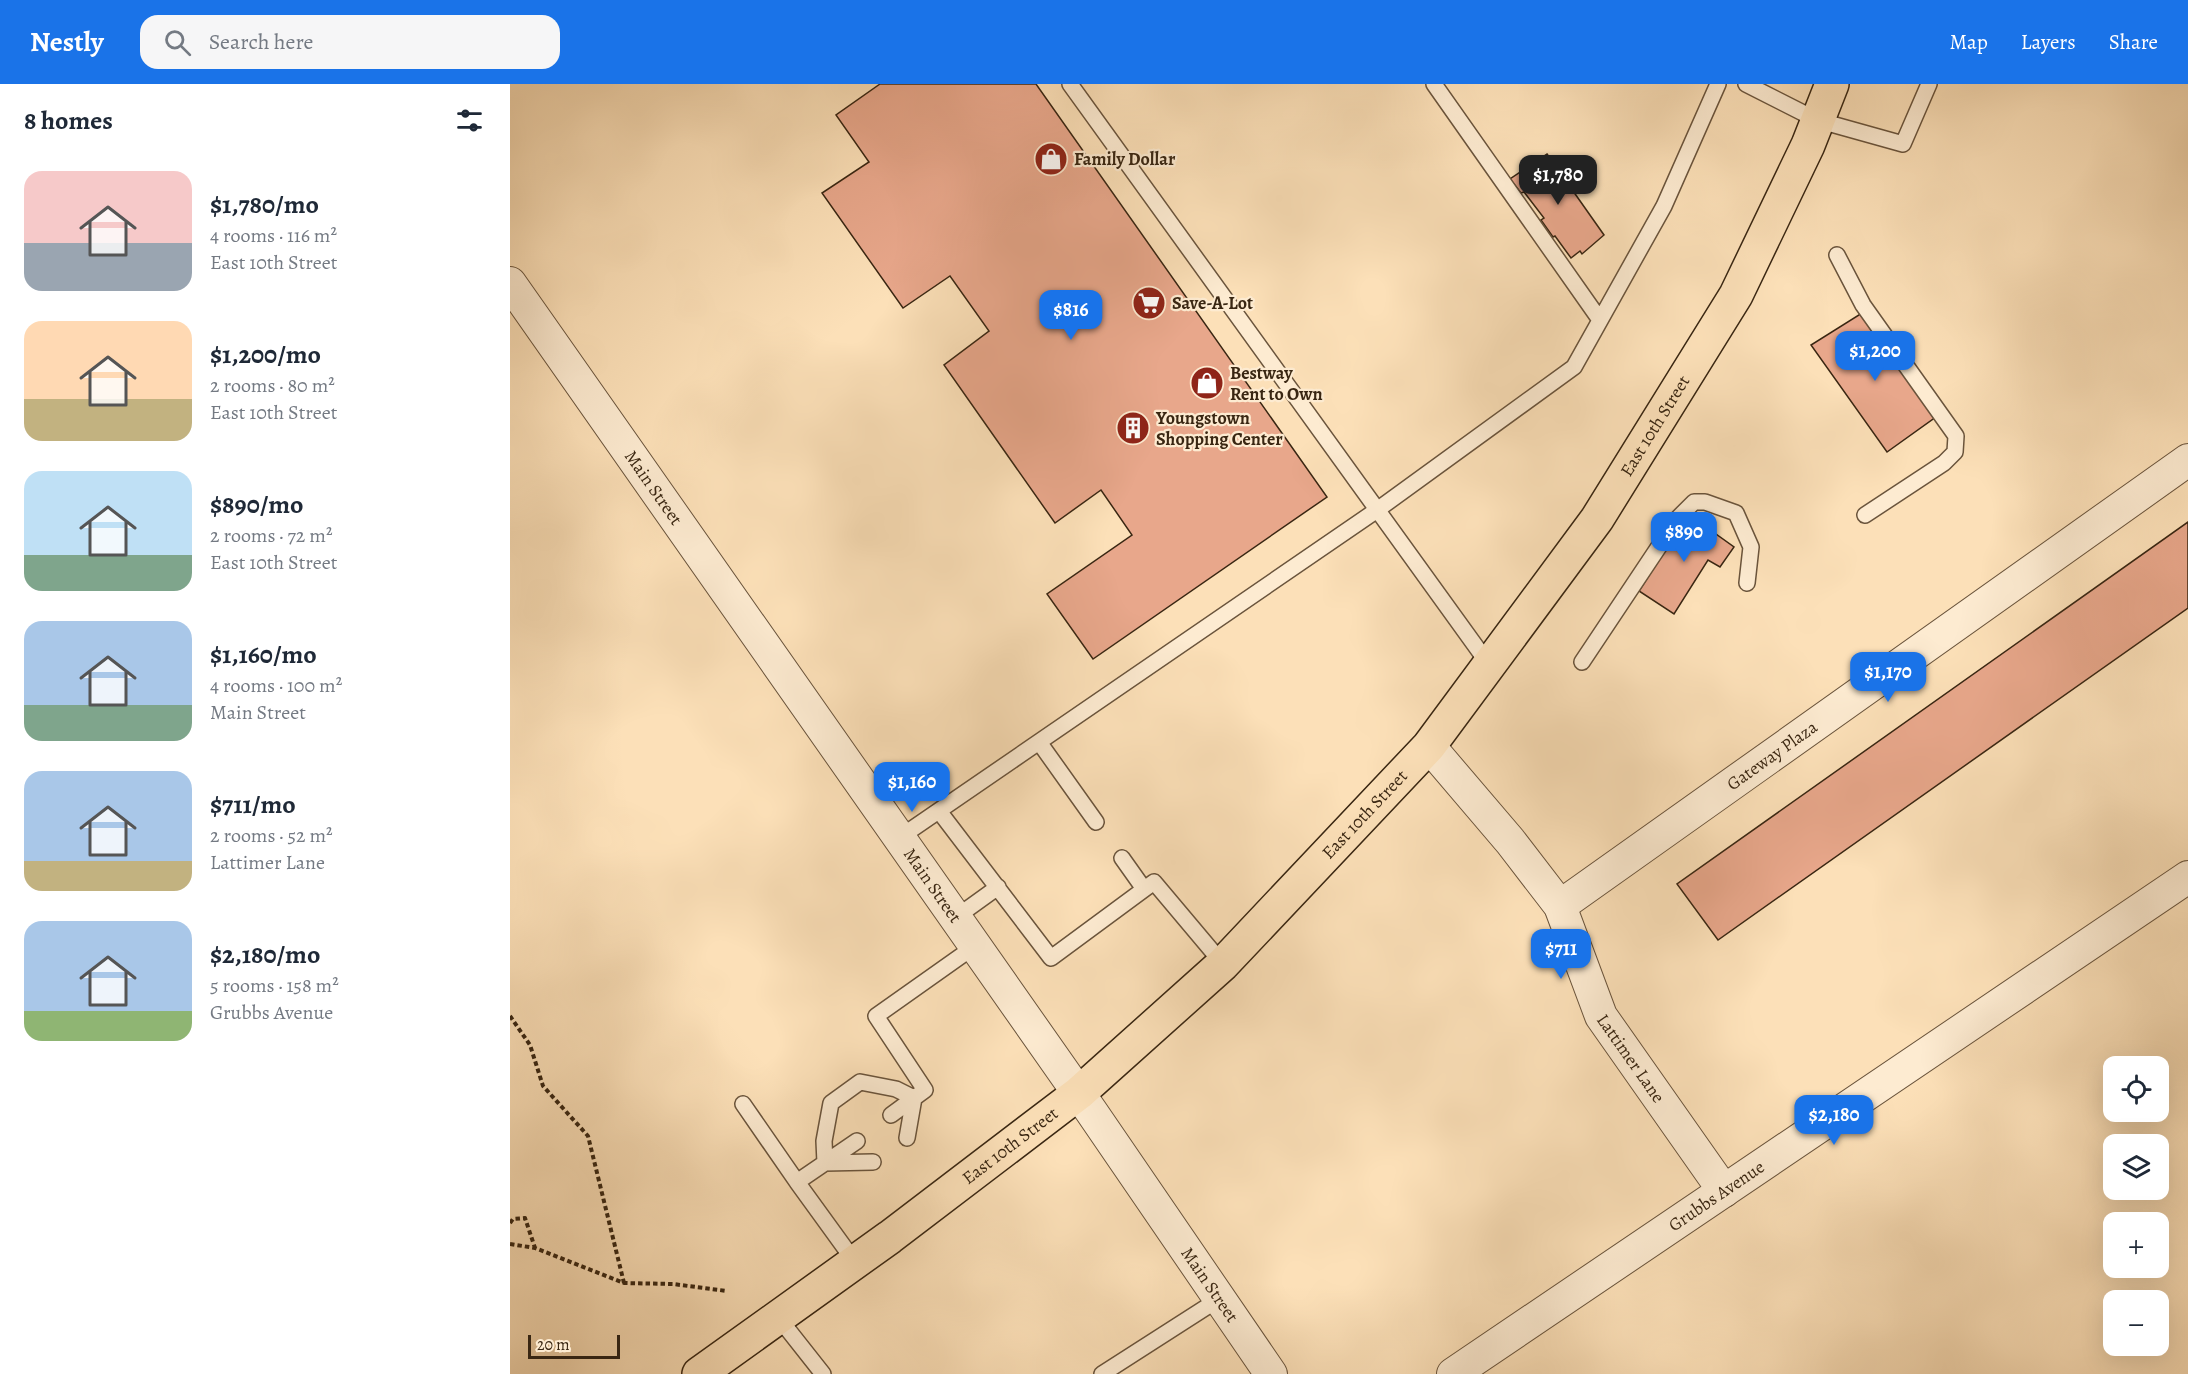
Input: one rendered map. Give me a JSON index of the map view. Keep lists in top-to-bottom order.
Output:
{
  "streets": {
    "main road": ["East 10th Street"],
    "street": [
      "Main Street",
      "Gateway Plaza",
      "Lattimer Lane",
      "Grubbs Avenue"
    ]
  },
  "crossings": [
    ["East 10th Street", "Main Street"],
    ["East 10th Street", "Lattimer Lane"],
    ["Gateway Plaza", "Lattimer Lane"],
    ["Lattimer Lane", "Grubbs Avenue"]
  ],
  "places": {
    "shop": ["Family Dollar", "Bestway Rent to Own"],
    "supermarket": ["Save-A-Lot"],
    "building": ["Youngstown Shopping Center"]
  },
  "scale_bar": "20 m",
  "page": {
    "header": "Nestly",
    "search": "Search here",
    "nav": ["Map", "Layers", "Share"],
    "heading": "8 homes",
    "price": [
      "$1,780",
      "$816",
      "$1,200",
      "$890",
      "$1,170",
      "$1,160",
      "$711",
      "$2,180"
    ],
    "list": [
      {
        "name": "$1,780/mo",
        "note": "4 rooms · 116 m² · East 10th Street"
      },
      {
        "name": "$1,200/mo",
        "note": "2 rooms · 80 m² · East 10th Street"
      },
      {
        "name": "$890/mo",
        "note": "2 rooms · 72 m² · East 10th Street"
      },
      {
        "name": "$1,160/mo",
        "note": "4 rooms · 100 m² · Main Street"
      },
      {
        "name": "$711/mo",
        "note": "2 rooms · 52 m² · Lattimer Lane"
      },
      {
        "name": "$2,180/mo",
        "note": "5 rooms · 158 m² · Grubbs Avenue"
      }
    ],
    "map_buttons": ["+", "−"],
    "scale": "20 m"
  }
}
